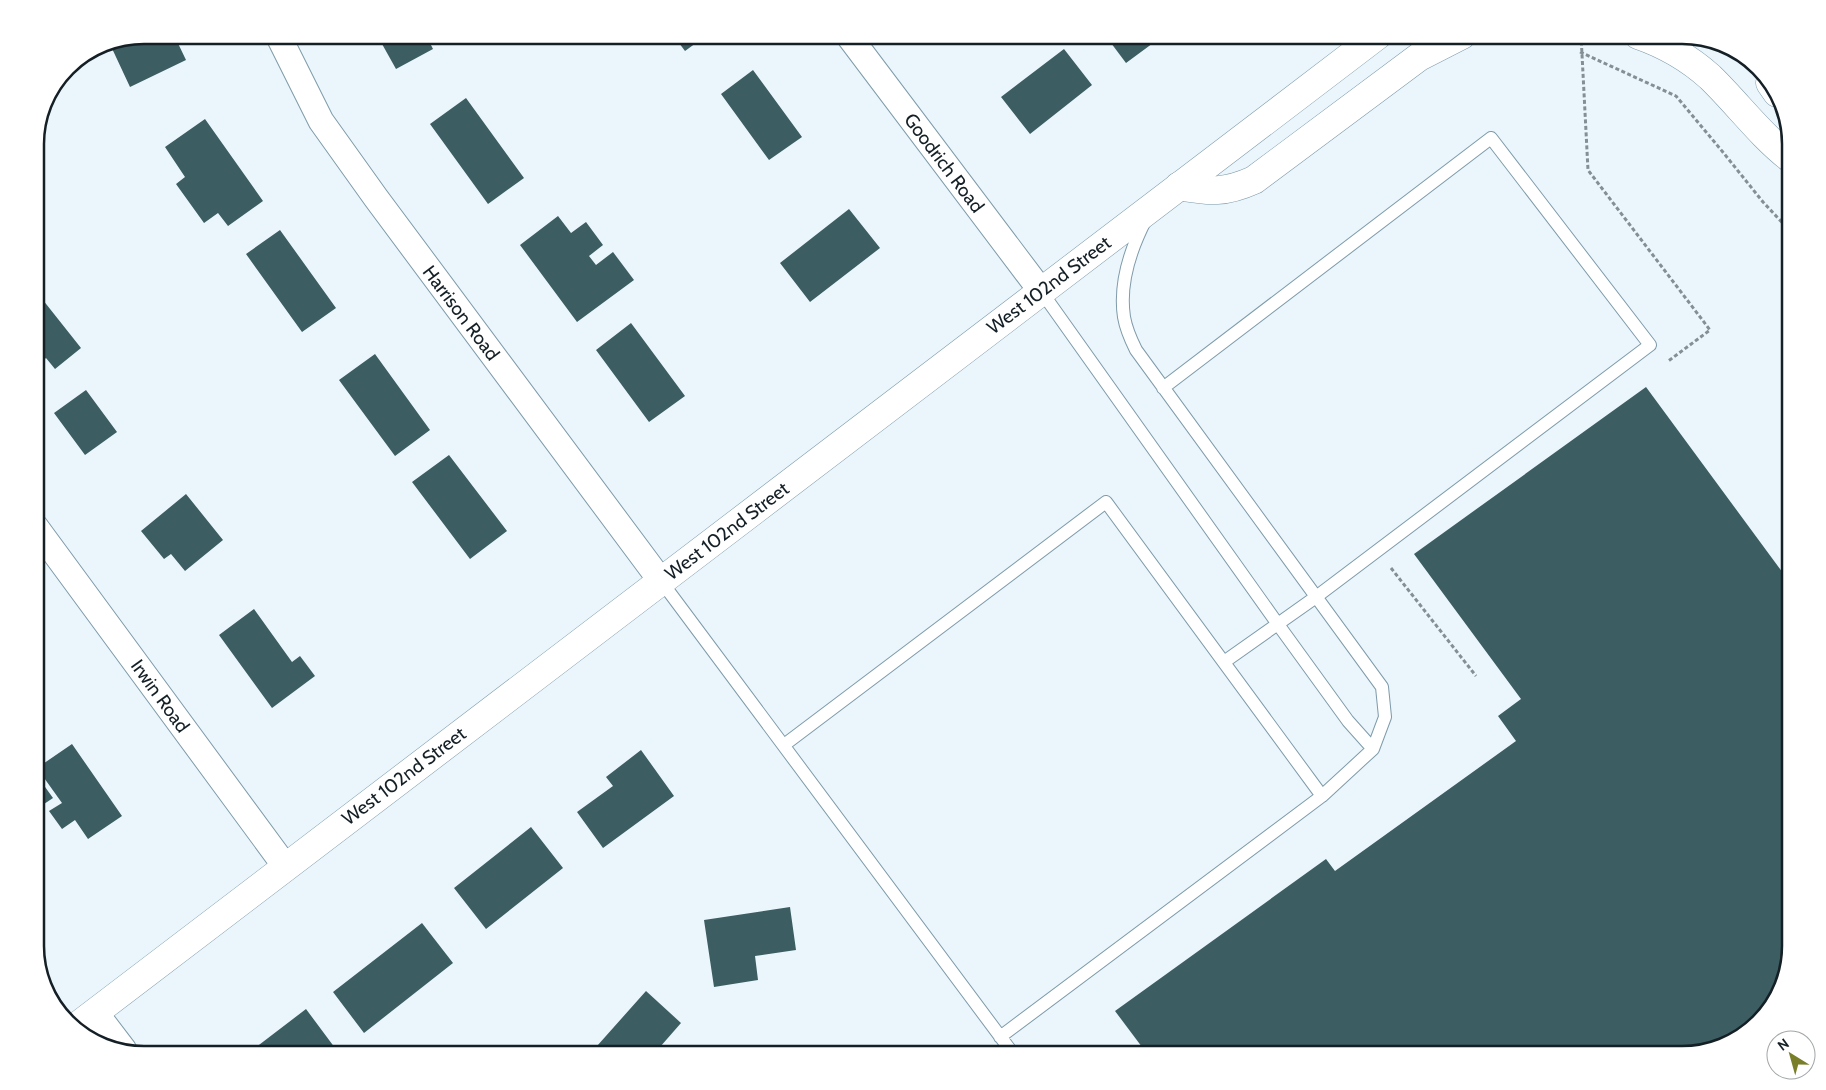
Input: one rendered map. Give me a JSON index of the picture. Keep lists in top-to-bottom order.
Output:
{
  "streets": {
    "street": [
      "Goodrich Road",
      "West 102nd Street",
      "Harrison Road",
      "Irwin Road"
    ]
  },
  "crossings": [
    ["Goodrich Road", "West 102nd Street"],
    ["West 102nd Street", "Harrison Road"],
    ["West 102nd Street", "Irwin Road"]
  ],
  "north": "top left"
}
